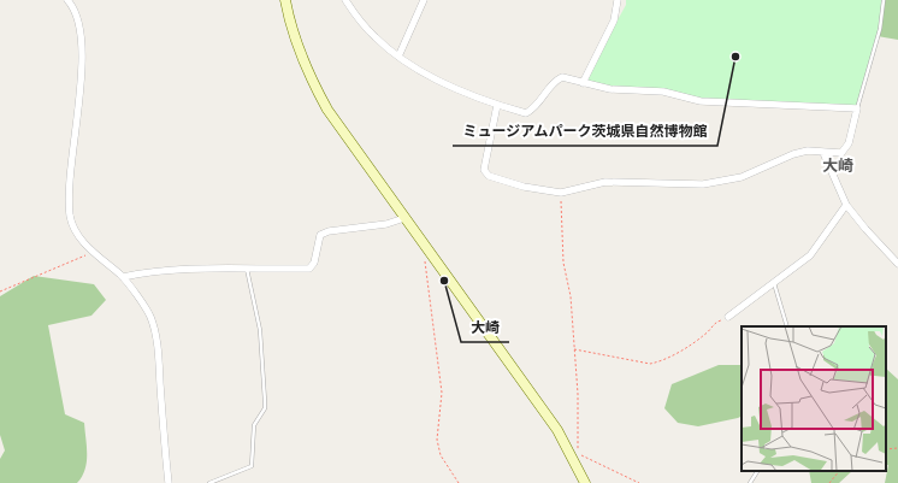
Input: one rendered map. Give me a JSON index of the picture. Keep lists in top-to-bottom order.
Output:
{
  "districts": ["大崎"],
  "places": ["ミュージアムパーク茨城県自然博物館", "大崎"]
}
